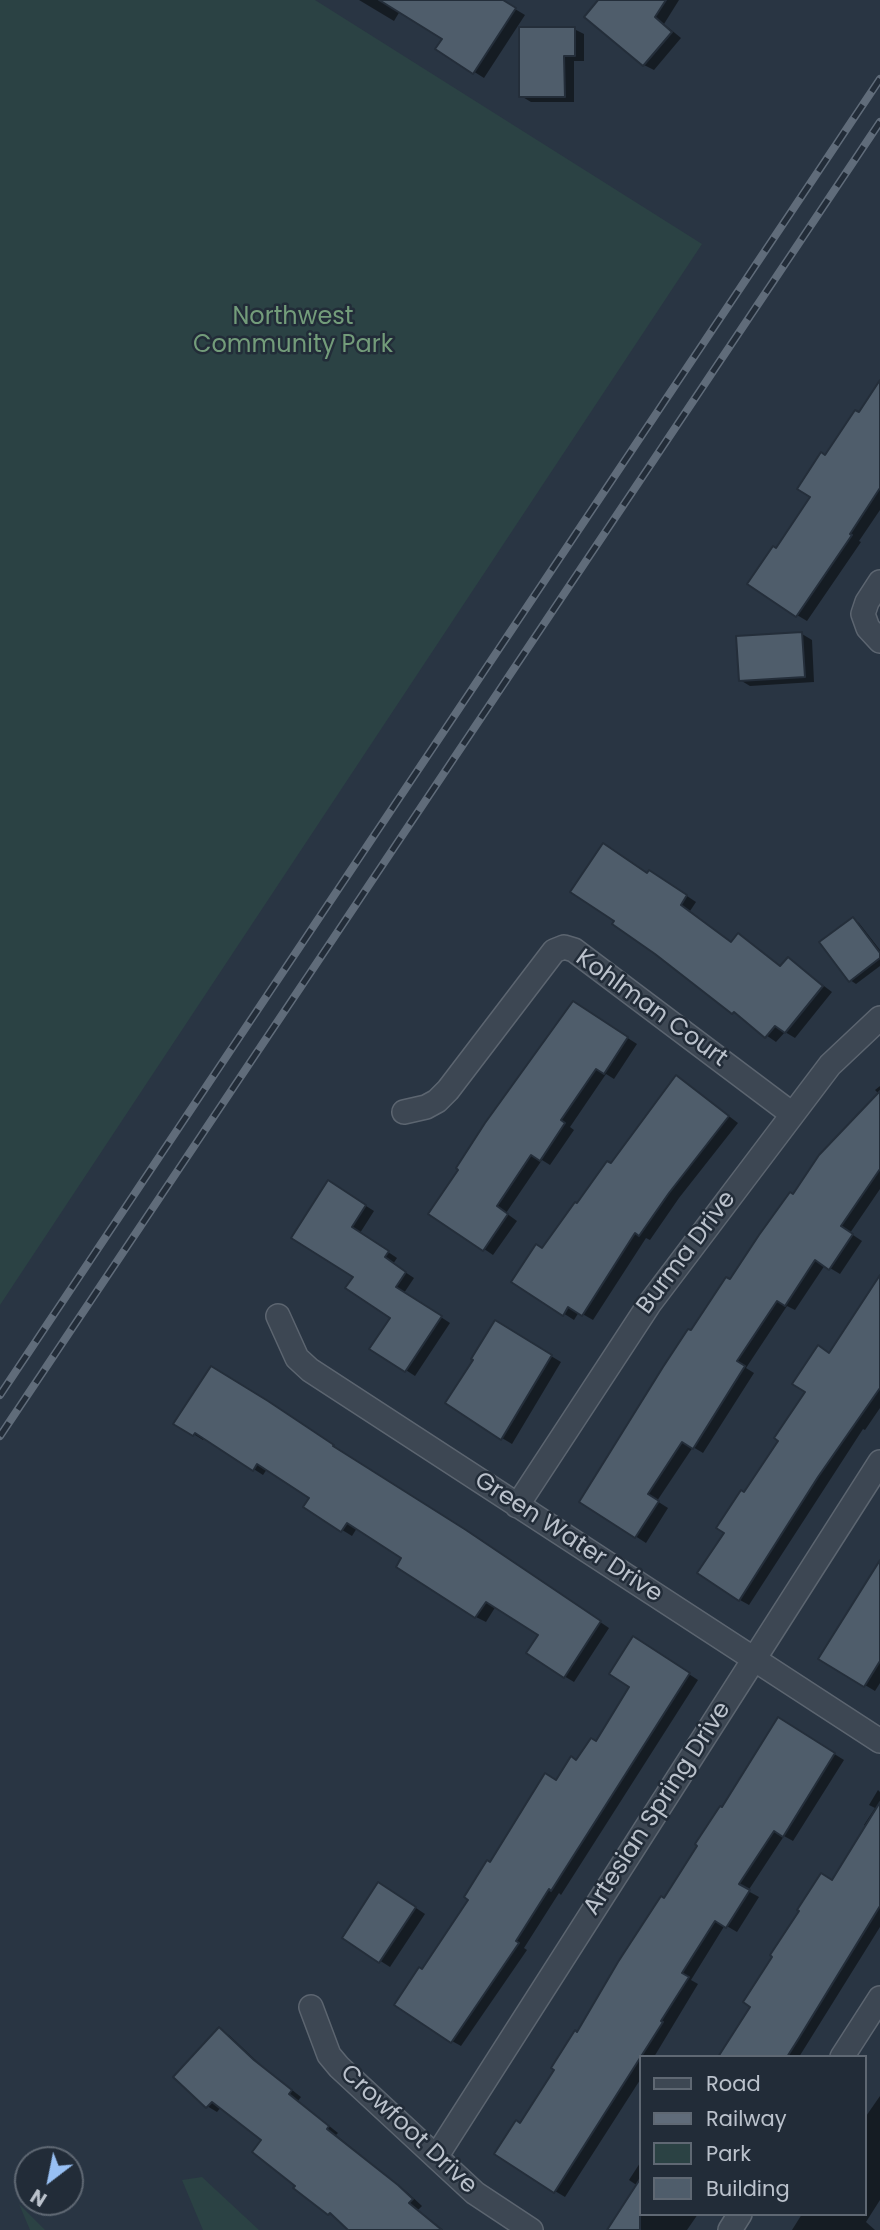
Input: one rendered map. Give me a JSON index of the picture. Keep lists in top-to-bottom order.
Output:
{
  "streets": {
    "street": [
      "Kohlman Court",
      "Burma Drive",
      "Green Water Drive",
      "Artesian Spring Drive",
      "Crowfoot Drive"
    ]
  },
  "crossings": [
    ["Kohlman Court", "Burma Drive"],
    ["Burma Drive", "Green Water Drive"],
    ["Green Water Drive", "Artesian Spring Drive"],
    ["Artesian Spring Drive", "Crowfoot Drive"]
  ],
  "parks": ["Northwest Community Park"],
  "legend": [
    "Road",
    "Railway",
    "Park",
    "Building"
  ],
  "north": "bottom left"
}
